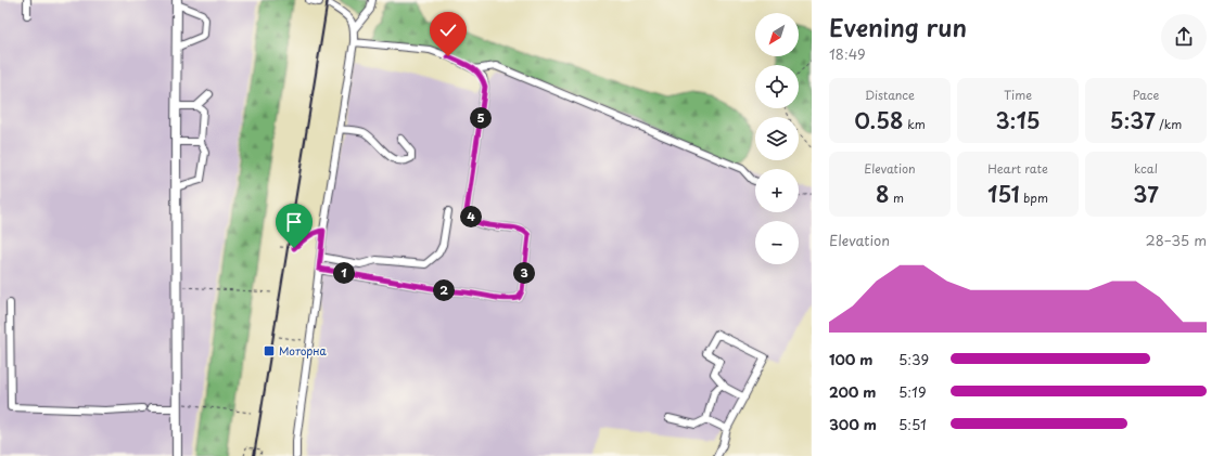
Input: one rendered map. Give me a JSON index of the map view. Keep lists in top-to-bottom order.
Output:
{
  "places": {
    "transit": ["Моторна"]
  },
  "north": "bottom left",
  "page": {
    "heading": ["Evening run", "18:49"],
    "map_buttons": ["+", "−"],
    "stats": [
      ["Distance", "0.58 km"],
      ["Time", "3:15"],
      ["Pace", "5:37 /km"],
      ["Elevation", "8 m"],
      ["Heart rate", "151 bpm"],
      ["kcal", "37"]
    ],
    "pins": [
      "5",
      "4",
      "1",
      "3",
      "2"
    ],
    "chart": ["Elevation", "28–35 m"],
    "list": [
      {
        "name": "100 m",
        "note": "5:39"
      },
      {
        "name": "200 m",
        "note": "5:19"
      },
      {
        "name": "300 m",
        "note": "5:51"
      }
    ]
  }
}
